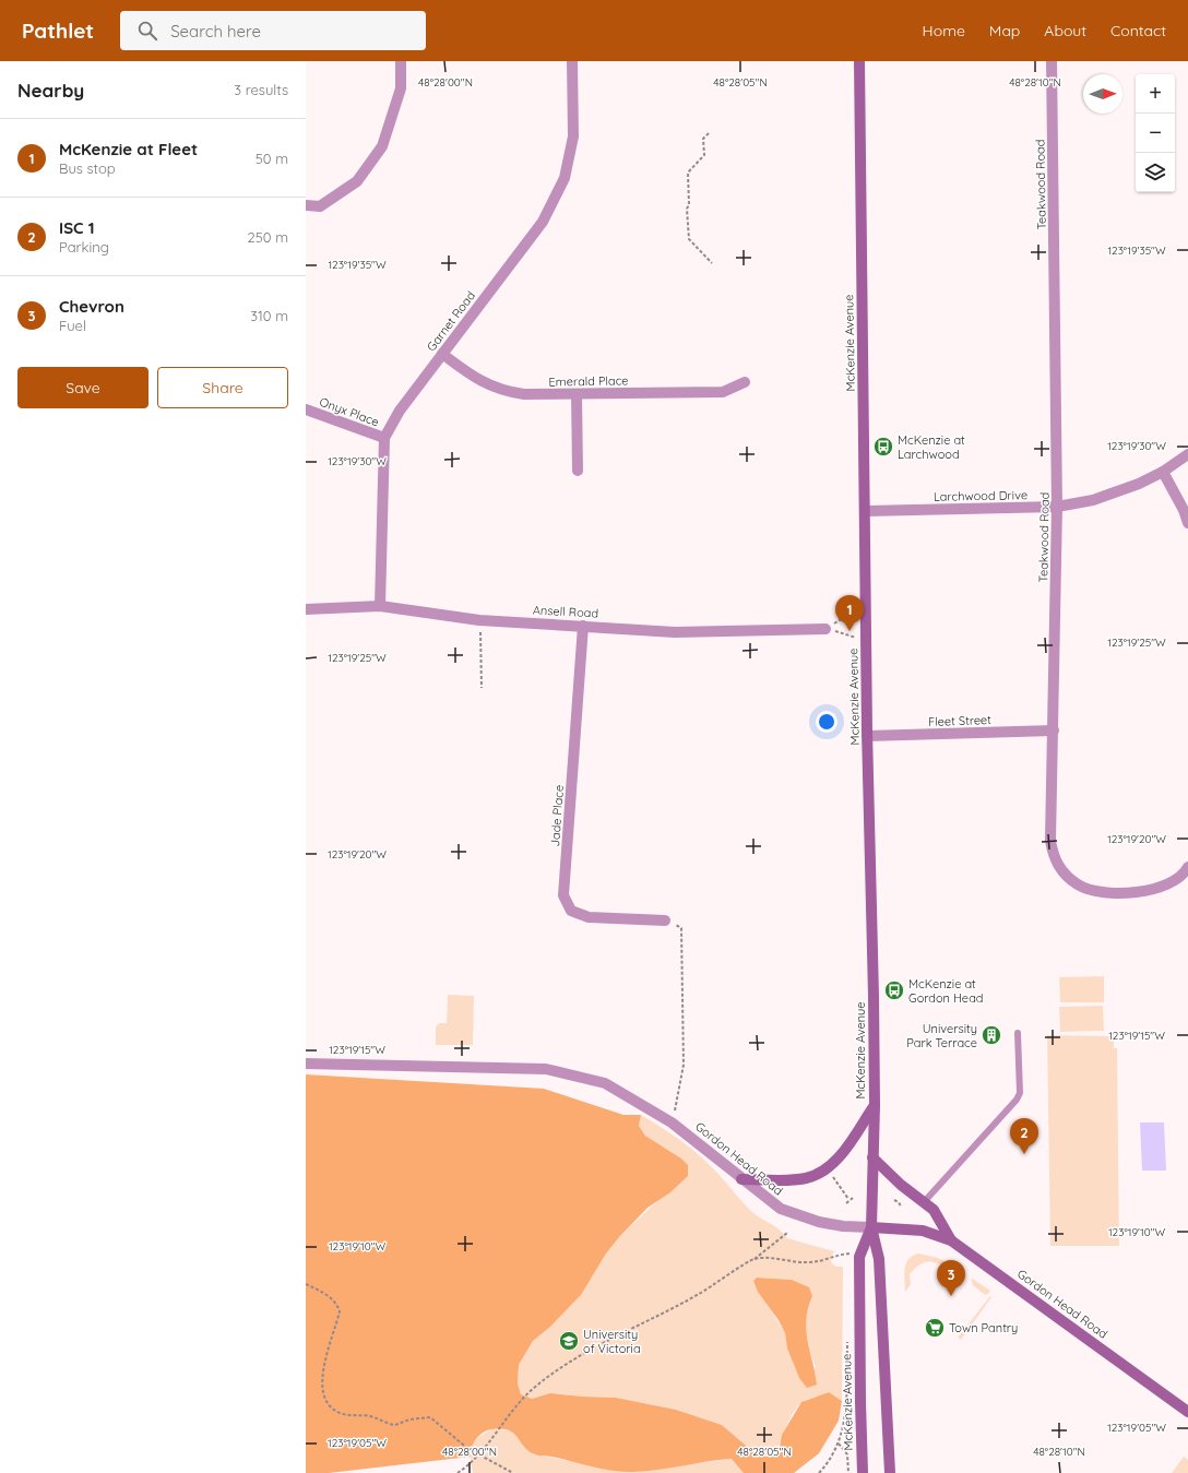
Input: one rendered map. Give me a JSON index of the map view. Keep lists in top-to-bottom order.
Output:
{
  "streets": {
    "main road": ["McKenzie Avenue", "Gordon Head Road"],
    "street": [
      "Teakwood Road",
      "Garnet Road",
      "Emerald Place",
      "Onyx Place",
      "Larchwood Drive",
      "Ansell Road",
      "Fleet Street",
      "Jade Place"
    ]
  },
  "crossings": [
    ["Teakwood Road", "Larchwood Drive"],
    ["Teakwood Road", "Fleet Street"],
    ["Garnet Road", "Emerald Place"],
    ["Garnet Road", "Onyx Place"],
    ["Garnet Road", "Ansell Road"],
    ["McKenzie Avenue", "Larchwood Drive"],
    ["McKenzie Avenue", "Fleet Street"],
    ["McKenzie Avenue", "Gordon Head Road"],
    ["Ansell Road", "Jade Place"]
  ],
  "places": {
    "bus stop": ["McKenzie at Larchwood", "McKenzie at Gordon Head"],
    "building": ["University Park Terrace"],
    "supermarket": ["Town Pantry"],
    "school or university": ["University of Victoria"]
  },
  "north": "right",
  "page": {
    "header": "Pathlet",
    "search": "Search here",
    "nav": [
      "Home",
      "Map",
      "About",
      "Contact"
    ],
    "heading": ["Nearby", "3 results"],
    "map_buttons": ["+", "−"],
    "list": [
      {
        "mark": "1",
        "name": "McKenzie at Fleet",
        "note": "Bus stop",
        "value": "50 m"
      },
      {
        "mark": "2",
        "name": "ISC 1",
        "note": "Parking",
        "value": "250 m"
      },
      {
        "mark": "3",
        "name": "Chevron",
        "note": "Fuel",
        "value": "310 m"
      }
    ],
    "buttons": ["Save", "Share"],
    "pins": ["1", "2", "3"]
  },
  "coordinates": [
    "48°28'00\"N",
    "48°28'05\"N",
    "48°28'10\"N",
    "123°19'35\"W",
    "123°19'30\"W",
    "123°19'25\"W",
    "123°19'20\"W",
    "123°19'15\"W",
    "123°19'10\"W",
    "123°19'05\"W"
  ]
}
